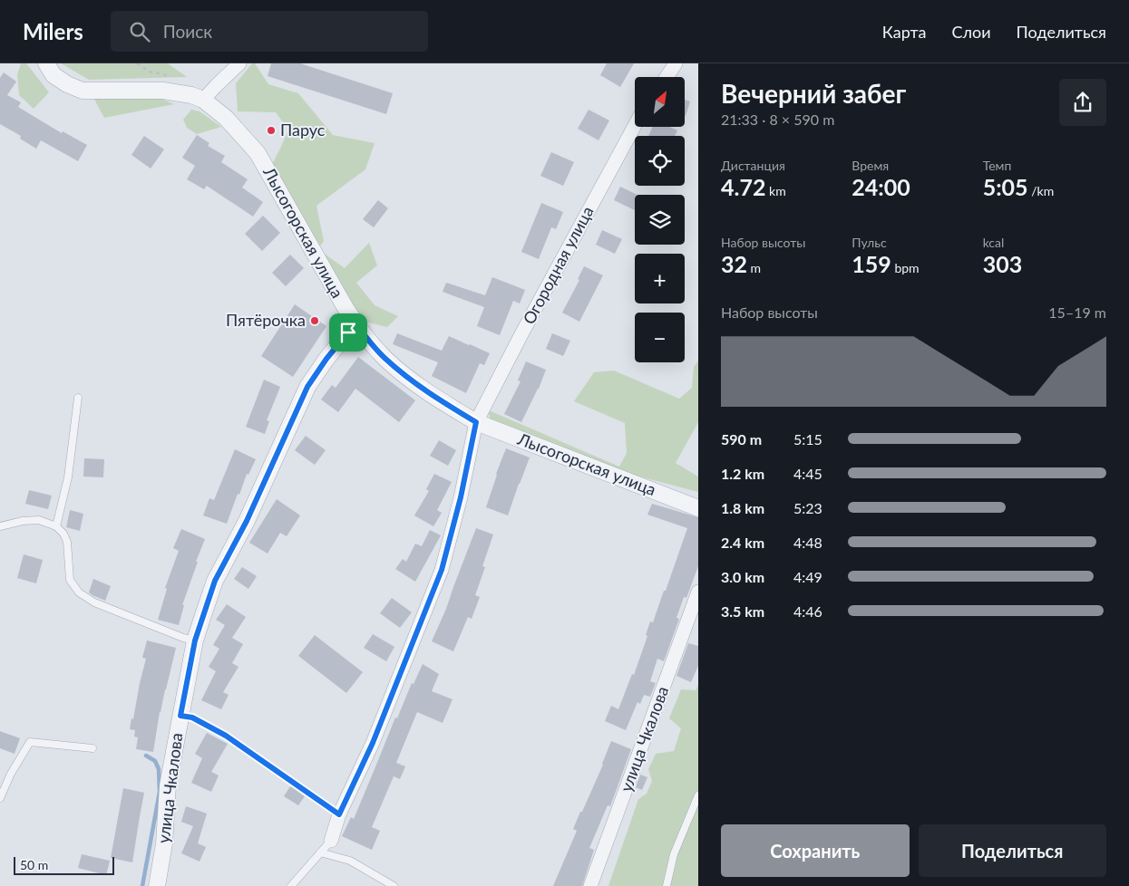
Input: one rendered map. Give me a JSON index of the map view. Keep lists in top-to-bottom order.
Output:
{
  "streets": {
    "street": ["Лысогорская улица", "Огородная улица", "улица Чкалова"]
  },
  "crossings": [
    ["Лысогорская улица", "Огородная улица"],
    ["Лысогорская улица", "улица Чкалова"]
  ],
  "places": ["Парус", "Пятёрочка"],
  "scale_bar": "50 m",
  "north": "top right",
  "page": {
    "header": "Milers",
    "search": "Поиск",
    "nav": ["Карта", "Слои", "Поделиться"],
    "heading": ["Вечерний забег", "21:33 · 8 × 590 m"],
    "map_buttons": ["+", "−"],
    "stats": [
      ["Дистанция", "4.72 km"],
      ["Время", "24:00"],
      ["Темп", "5:05 /km"],
      ["Набор высоты", "32 m"],
      ["Пульс", "159 bpm"],
      ["kcal", "303"]
    ],
    "chart": ["Набор высоты", "15–19 m"],
    "list": [
      {
        "name": "590 m",
        "note": "5:15"
      },
      {
        "name": "1.2 km",
        "note": "4:45"
      },
      {
        "name": "1.8 km",
        "note": "5:23"
      },
      {
        "name": "2.4 km",
        "note": "4:48"
      },
      {
        "name": "3.0 km",
        "note": "4:49"
      },
      {
        "name": "3.5 km",
        "note": "4:46"
      }
    ],
    "buttons": ["Сохранить", "Поделиться"],
    "scale": "50 m"
  }
}
